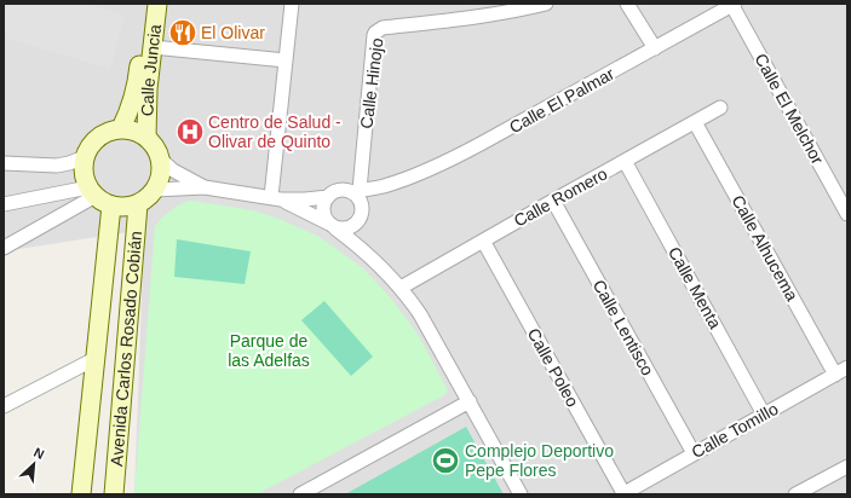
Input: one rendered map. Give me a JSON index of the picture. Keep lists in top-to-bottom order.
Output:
{
  "streets": {
    "main road": ["Calle Juncia", "Avenida Carlos Rosado Cobián"],
    "street": [
      "Calle Hinojo",
      "Calle El Palmar",
      "Calle El Melchor",
      "Calle Romero",
      "Calle Alhucema",
      "Calle Menta",
      "Calle Lentisco",
      "Calle Poleo",
      "Calle Tomillo"
    ]
  },
  "crossings": [
    ["Calle Juncia", "Avenida Carlos Rosado Cobián"],
    ["Calle Hinojo", "Calle El Palmar"],
    ["Calle El Palmar", "Calle El Melchor"],
    ["Calle Romero", "Calle Alhucema"],
    ["Calle Romero", "Calle Menta"],
    ["Calle Romero", "Calle Lentisco"],
    ["Calle Romero", "Calle Poleo"],
    ["Calle Alhucema", "Calle Tomillo"],
    ["Calle Menta", "Calle Tomillo"],
    ["Calle Lentisco", "Calle Tomillo"],
    ["Calle Poleo", "Calle Tomillo"]
  ],
  "parks": ["Parque de las Adelfas"],
  "places": {
    "restaurant": ["El Olivar"],
    "hospital": ["Centro de Salud - Olivar de Quinto"],
    "sports": ["Complejo Deportivo Pepe Flores"]
  },
  "north": "top right"
}
